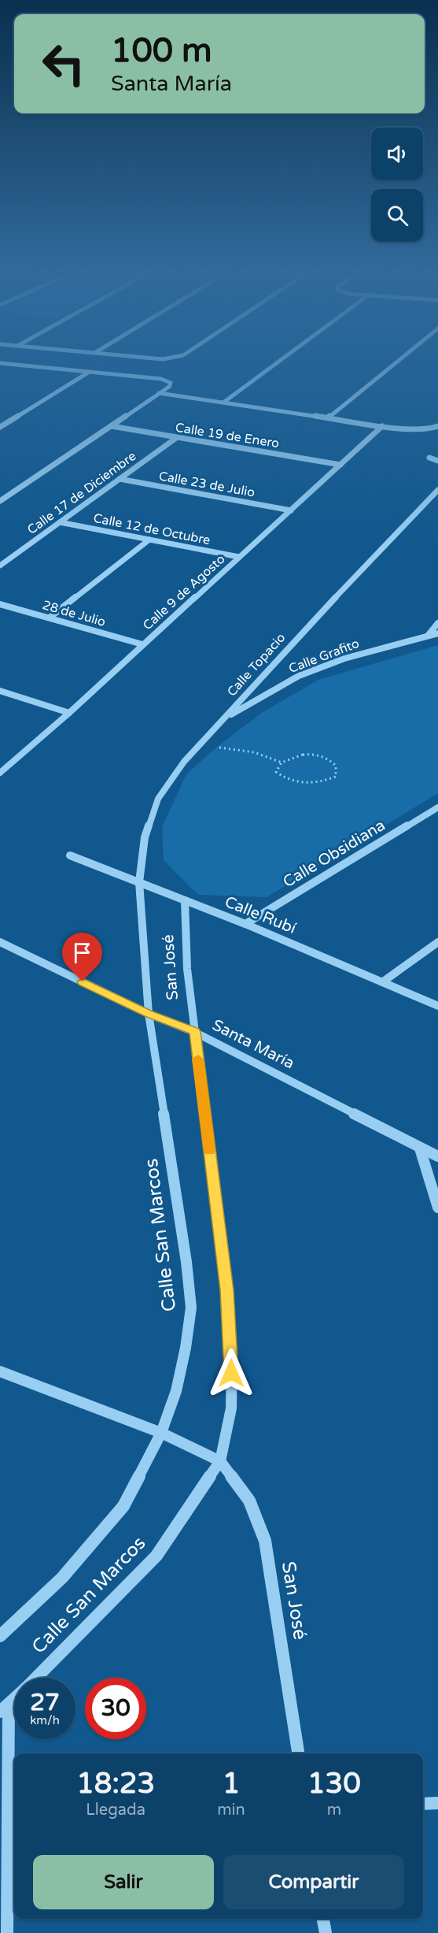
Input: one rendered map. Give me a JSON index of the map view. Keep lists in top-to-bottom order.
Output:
{
  "streets": {
    "street": [
      "Calle 19 de Enero",
      "Calle 23 de Julio",
      "Calle 17 de Diciembre",
      "Calle 12 de Octubre",
      "Calle 9 de Agosto",
      "28 de Julio",
      "Calle Grafito",
      "Calle Topacio",
      "Calle Obsidiana",
      "Calle Rubí",
      "San José",
      "Santa María",
      "Calle San Marcos"
    ]
  },
  "crossings": [
    ["Calle 19 de Enero", "Calle 17 de Diciembre"],
    ["Calle 19 de Enero", "Calle 9 de Agosto"],
    ["Calle 23 de Julio", "Calle 17 de Diciembre"],
    ["Calle 23 de Julio", "Calle 9 de Agosto"],
    ["Calle 17 de Diciembre", "Calle 12 de Octubre"],
    ["Calle 12 de Octubre", "Calle 9 de Agosto"],
    ["Calle 9 de Agosto", "28 de Julio"],
    ["Calle Grafito", "Calle Topacio"],
    ["Calle Topacio", "Calle Rubí"],
    ["Calle Topacio", "Calle San Marcos"],
    ["Calle Obsidiana", "Calle Rubí"],
    ["Calle Rubí", "San José"],
    ["Calle Rubí", "Calle San Marcos"],
    ["San José", "Santa María"],
    ["San José", "Calle San Marcos"],
    ["Santa María", "Calle San Marcos"]
  ],
  "page": {
    "turn": ["100 m", "Santa María"],
    "speed": "27 km/h",
    "limit": "30",
    "eta": [
      "18:23",
      "Llegada",
      "1",
      "min",
      "130",
      "m"
    ],
    "buttons": ["Salir", "Compartir"]
  }
}
